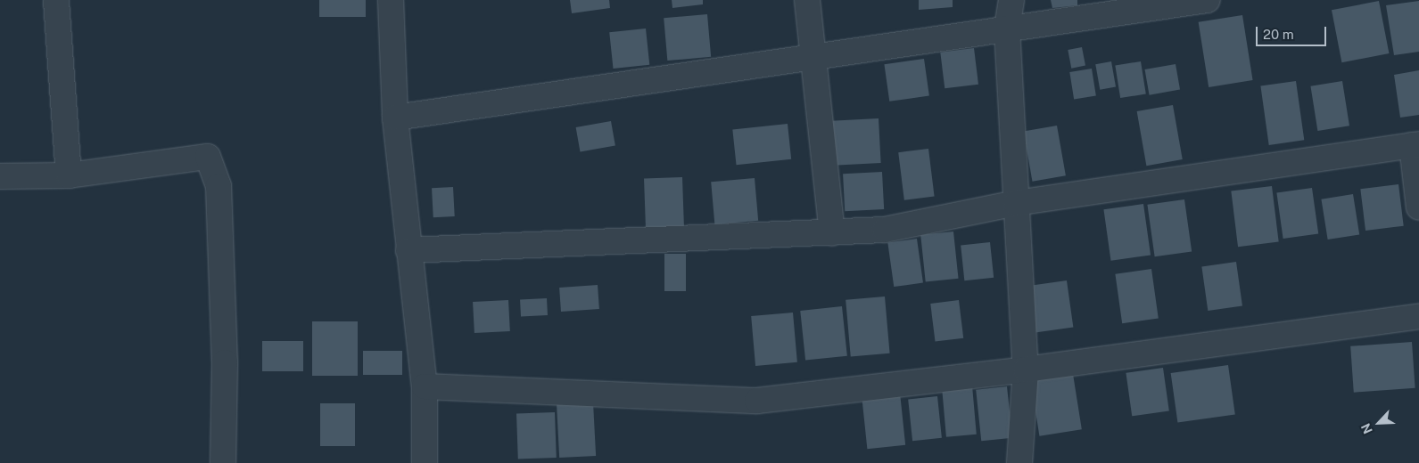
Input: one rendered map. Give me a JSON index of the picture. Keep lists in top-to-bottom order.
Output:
{
  "scale_bar": "20 m",
  "north": "bottom left"
}
